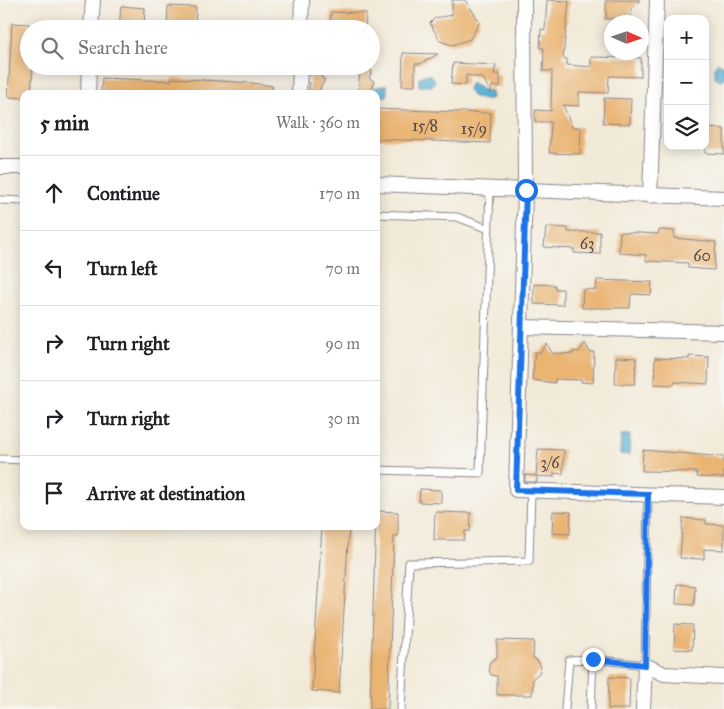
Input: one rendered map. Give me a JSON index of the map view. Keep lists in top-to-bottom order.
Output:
{
  "house_numbers": [
    "15/8",
    "15/9",
    "63",
    "60",
    "3/6"
  ],
  "north": "right",
  "page": {
    "map_buttons": ["+", "−"],
    "search": "Search here",
    "heading": ["5 min", "Walk · 360 m"],
    "list": [
      ["Continue", "170 m"],
      ["Turn left", "70 m"],
      ["Turn right", "90 m"],
      ["Turn right", "30 m"],
      "Arrive at destination"
    ]
  }
}
